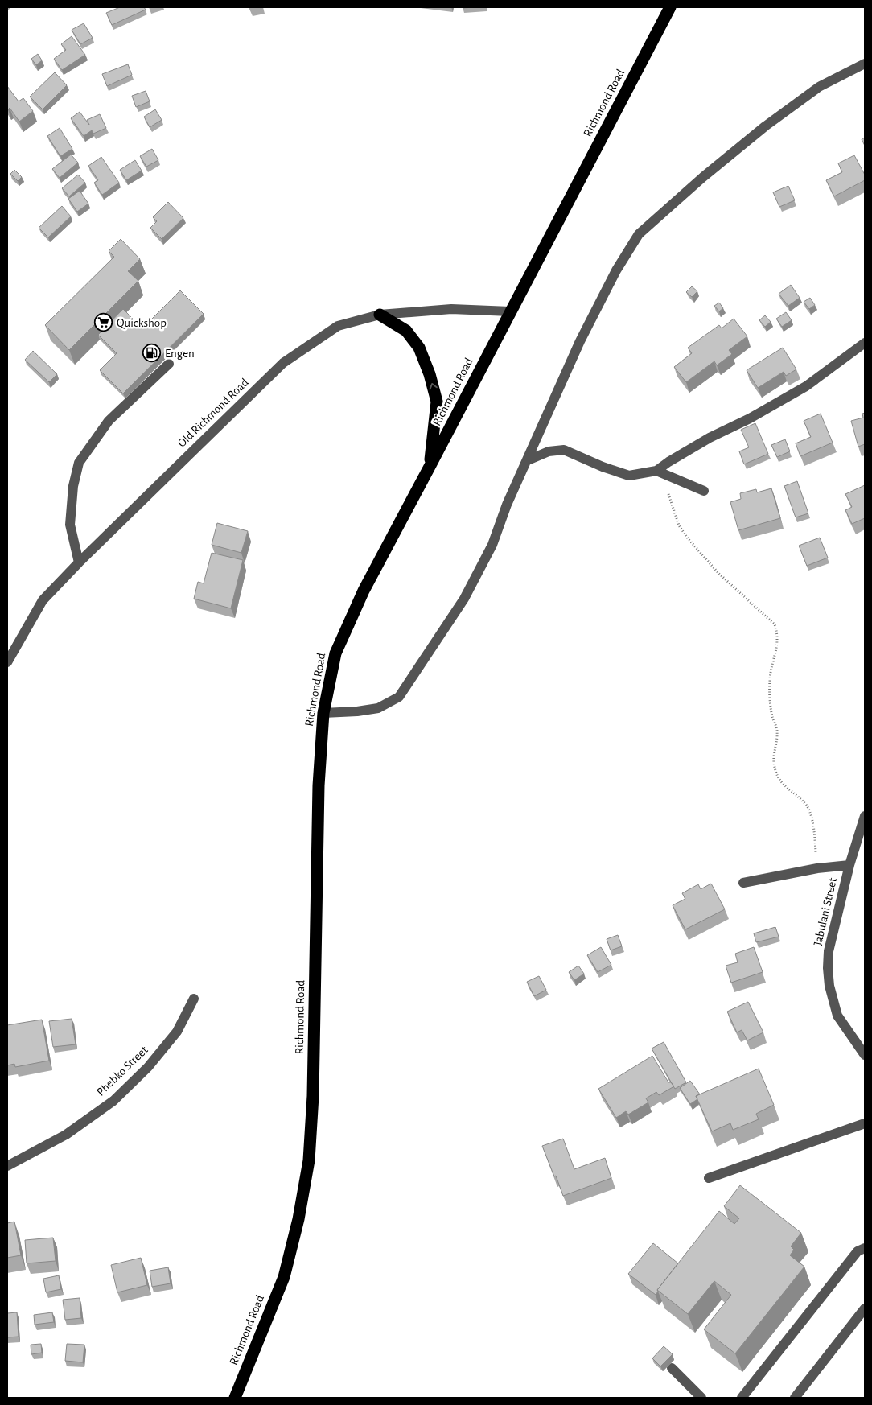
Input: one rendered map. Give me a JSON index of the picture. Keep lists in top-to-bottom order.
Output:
{
  "streets": {
    "highway": ["Richmond Road"],
    "street": ["Old Richmond Road", "Jabulani Street", "Phebko Street"]
  },
  "crossings": [
    ["Richmond Road", "Old Richmond Road"]
  ],
  "places": {
    "supermarket": ["Quickshop"],
    "fuel station": ["Engen"]
  }
}
